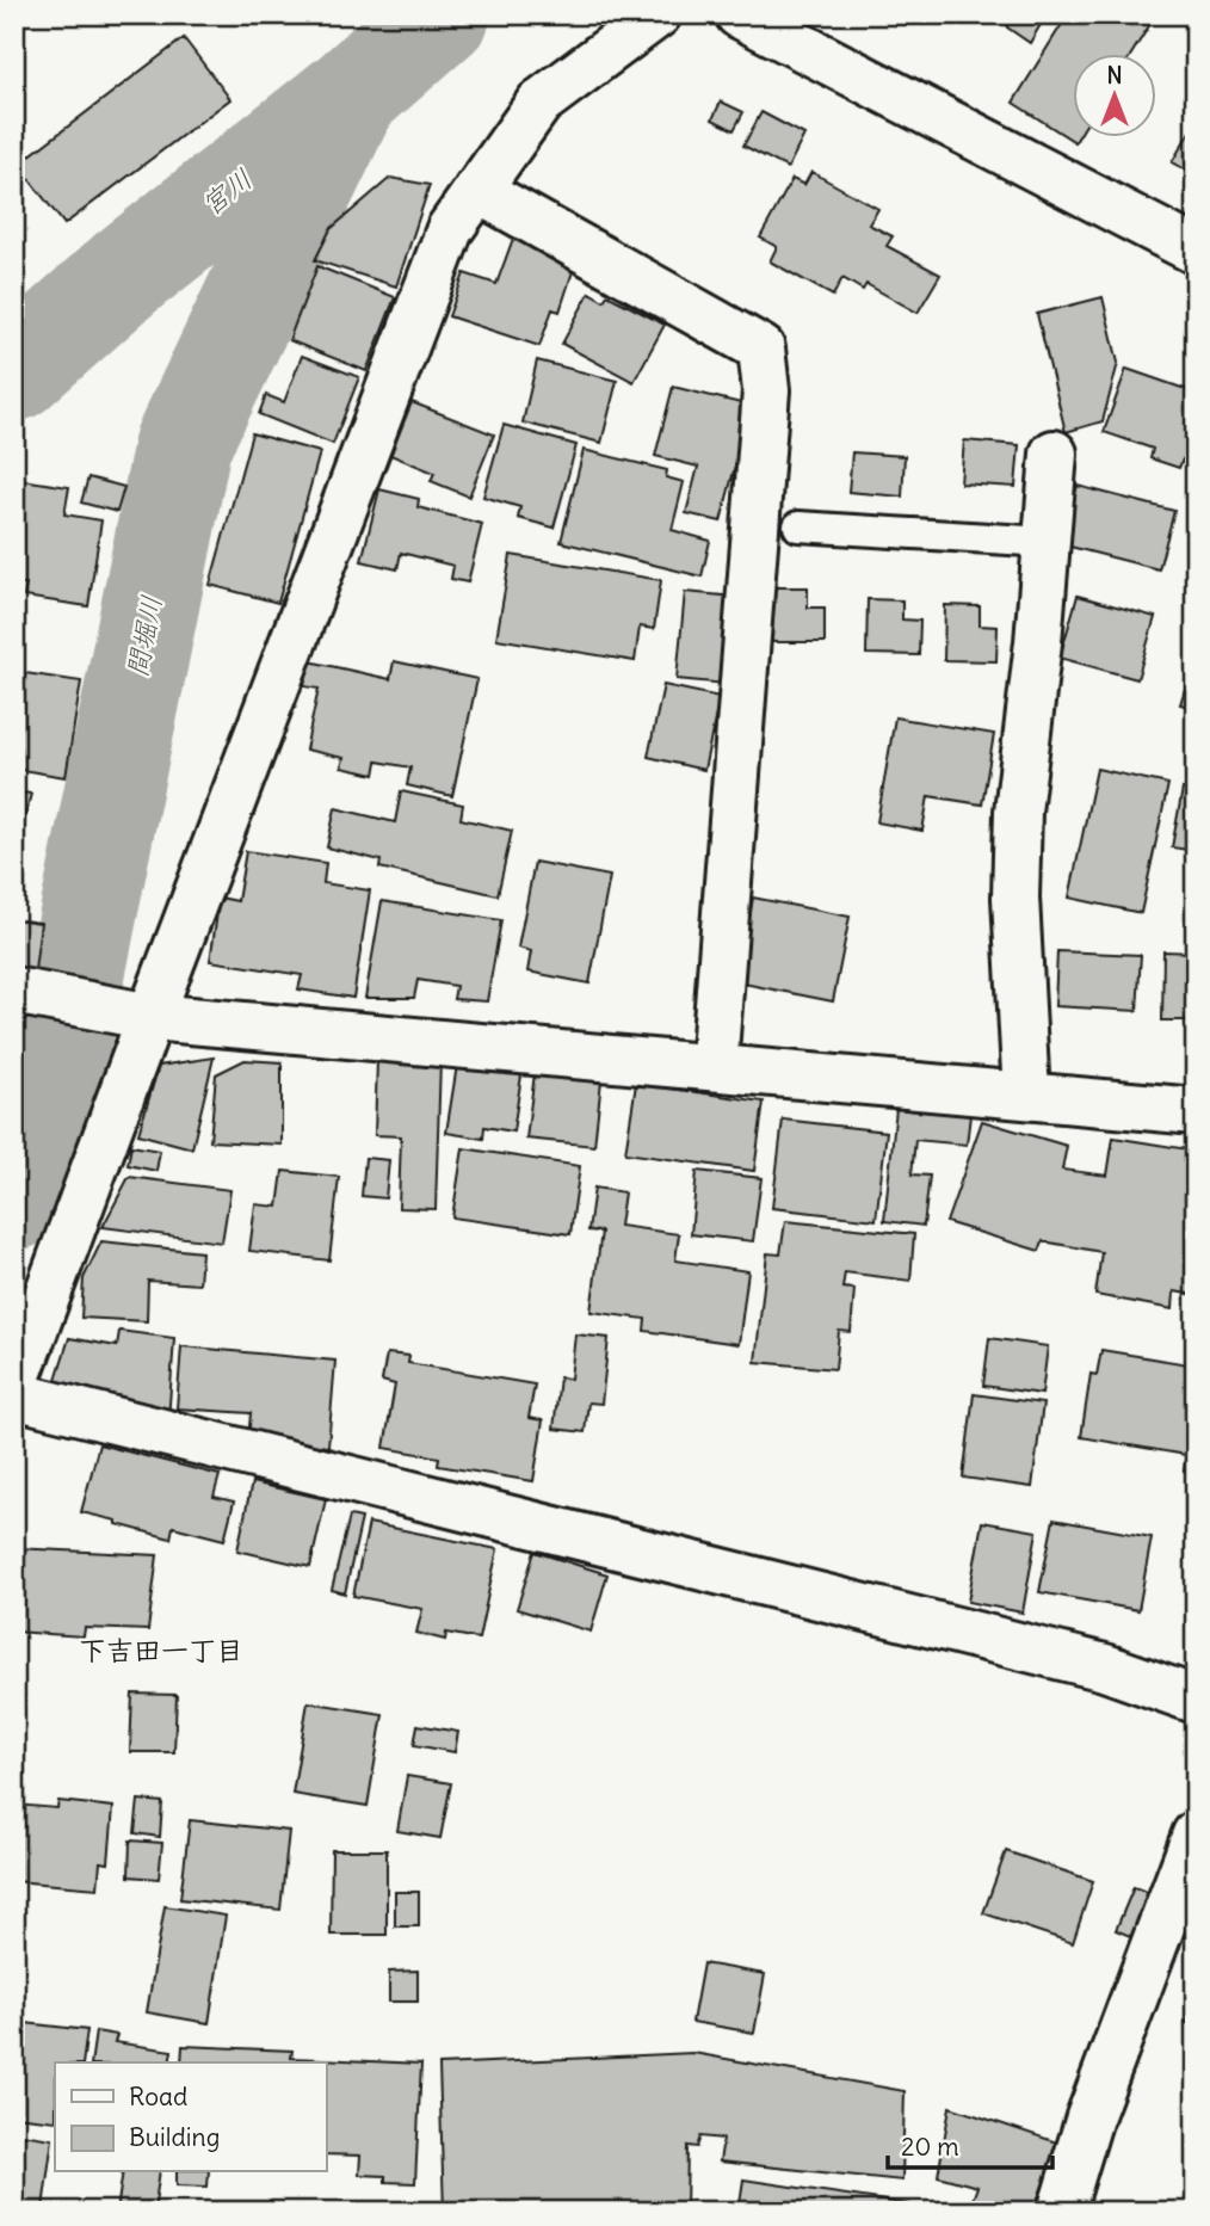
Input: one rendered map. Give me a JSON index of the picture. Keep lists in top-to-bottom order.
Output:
{
  "districts": ["下吉田一丁目"],
  "water": ["宮川", "間堀川"],
  "legend": ["Road", "Building"],
  "scale_bar": "20 m",
  "north": "top"
}
